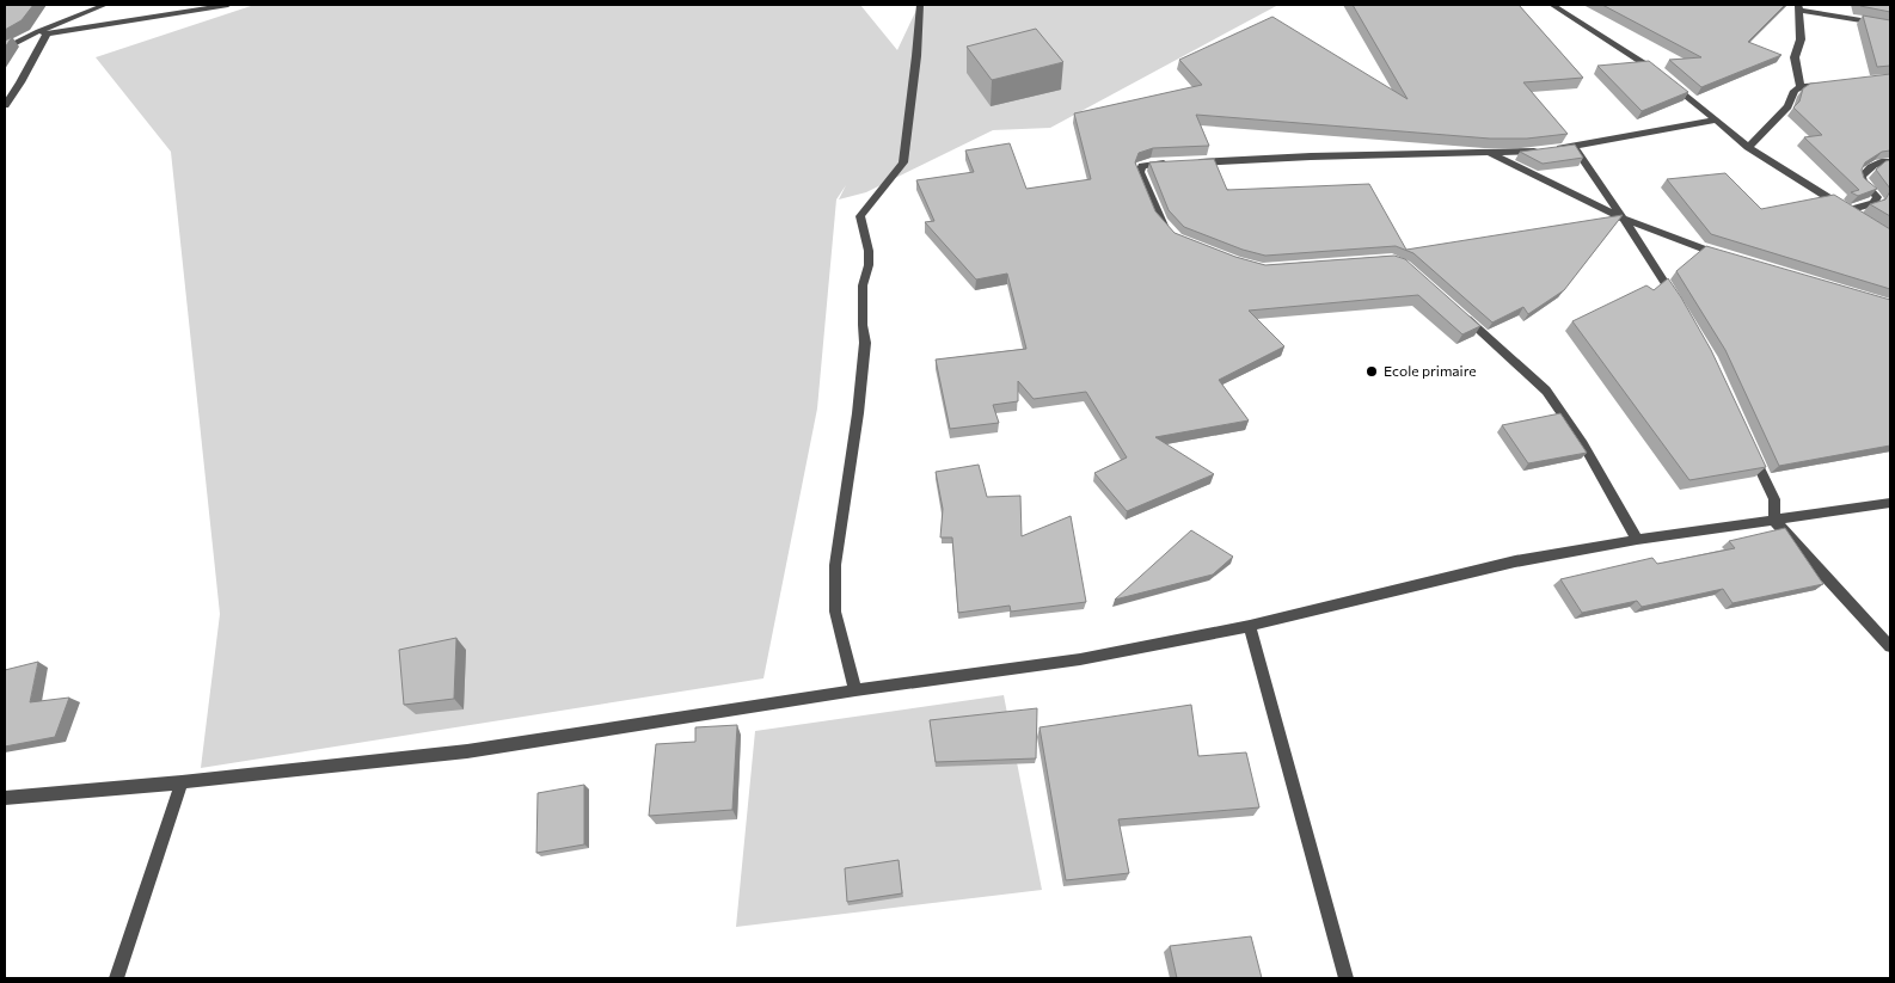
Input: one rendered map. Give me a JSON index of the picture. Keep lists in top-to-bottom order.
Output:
{
  "places": ["Ecole primaire"]
}
